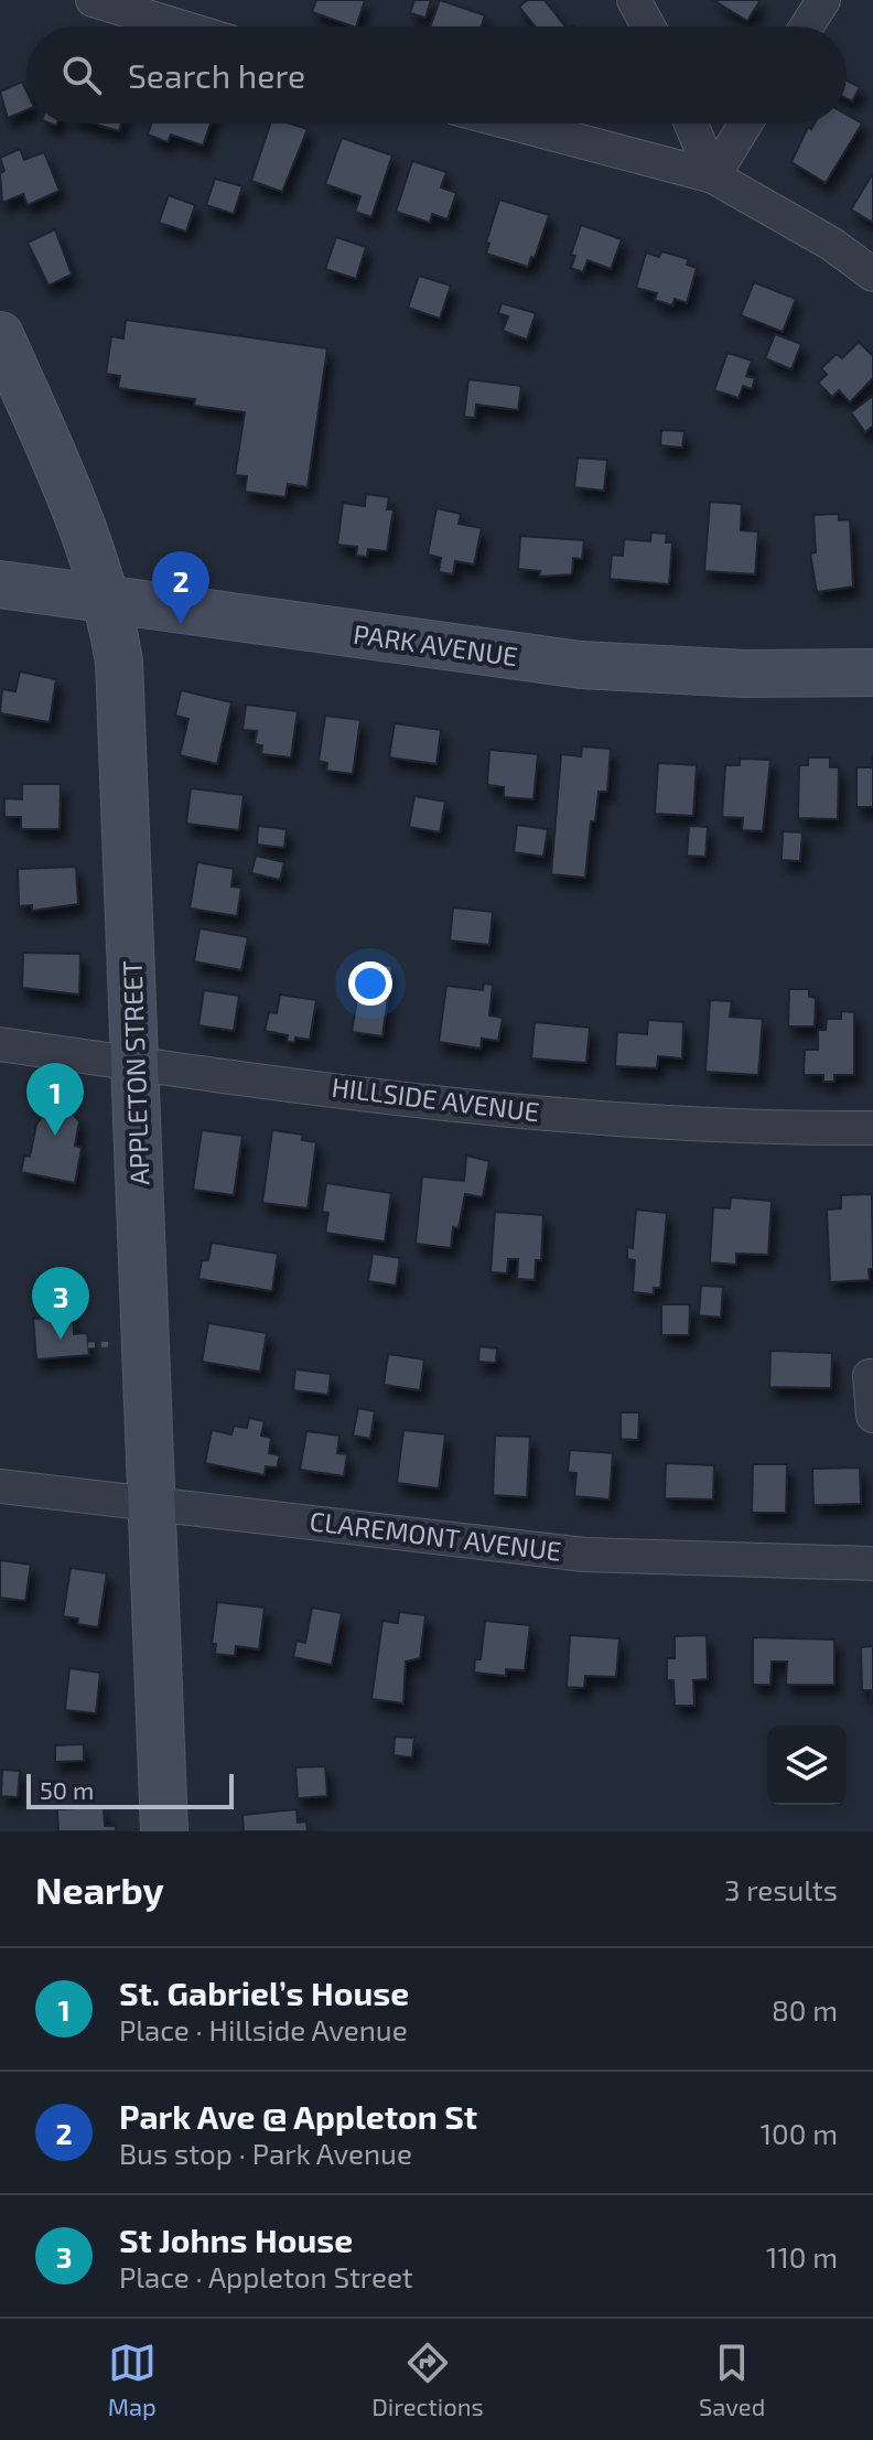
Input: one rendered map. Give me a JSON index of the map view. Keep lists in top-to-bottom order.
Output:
{
  "streets": {
    "street": [
      "PARK AVENUE",
      "APPLETON STREET",
      "HILLSIDE AVENUE",
      "CLAREMONT AVENUE"
    ]
  },
  "crossings": [
    ["PARK AVENUE", "APPLETON STREET"],
    ["APPLETON STREET", "HILLSIDE AVENUE"],
    ["APPLETON STREET", "CLAREMONT AVENUE"]
  ],
  "scale_bar": "50 m",
  "page": {
    "search": "Search here",
    "pins": ["2", "1", "3"],
    "scale": "50 m",
    "heading": ["Nearby", "3 results"],
    "list": [
      {
        "mark": "1",
        "name": "St. Gabriel’s House",
        "note": "Place · Hillside Avenue",
        "value": "80 m"
      },
      {
        "mark": "2",
        "name": "Park Ave @ Appleton St",
        "note": "Bus stop · Park Avenue",
        "value": "100 m"
      },
      {
        "mark": "3",
        "name": "St Johns House",
        "note": "Place · Appleton Street",
        "value": "110 m"
      }
    ],
    "nav": ["Map", "Directions", "Saved"]
  }
}
